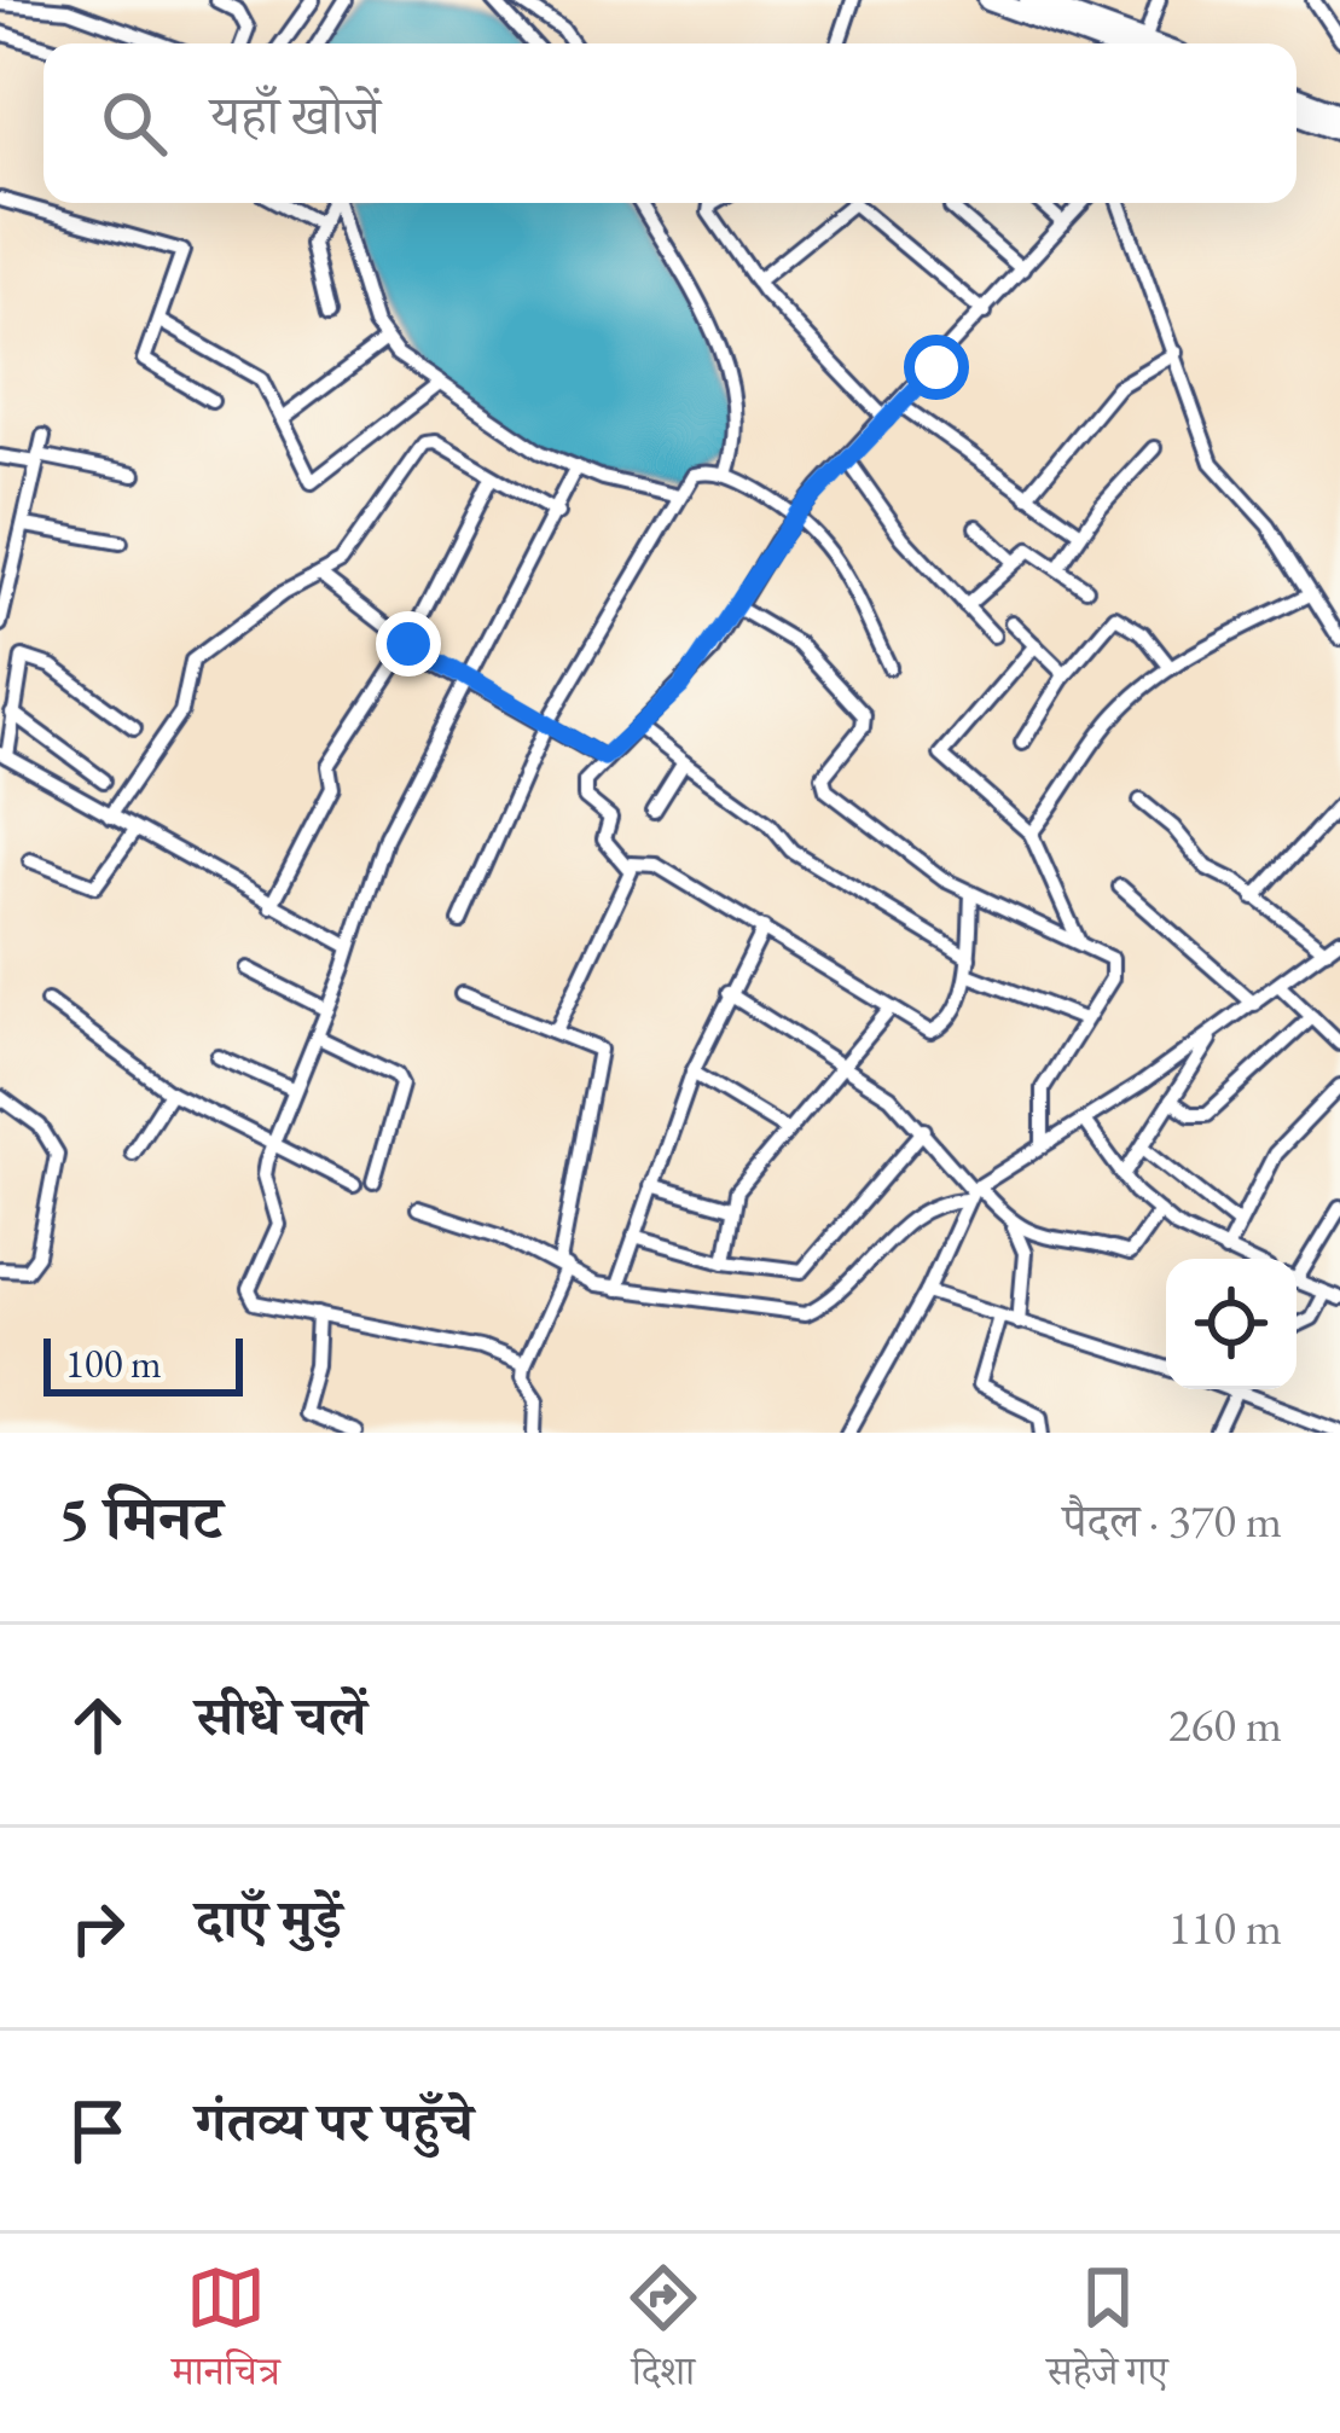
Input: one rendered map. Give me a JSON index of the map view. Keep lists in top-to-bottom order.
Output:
{
  "scale_bar": "100 m",
  "page": {
    "search": "यहाँ खोजें",
    "scale": "100 m",
    "heading": ["5 मिनट", "पैदल · 370 m"],
    "list": [
      ["सीधे चलें", "260 m"],
      ["दाएँ मुड़ें", "110 m"],
      "गंतव्य पर पहुँचे"
    ],
    "nav": ["मानचित्र", "दिशा", "सहेजे गए"]
  }
}
